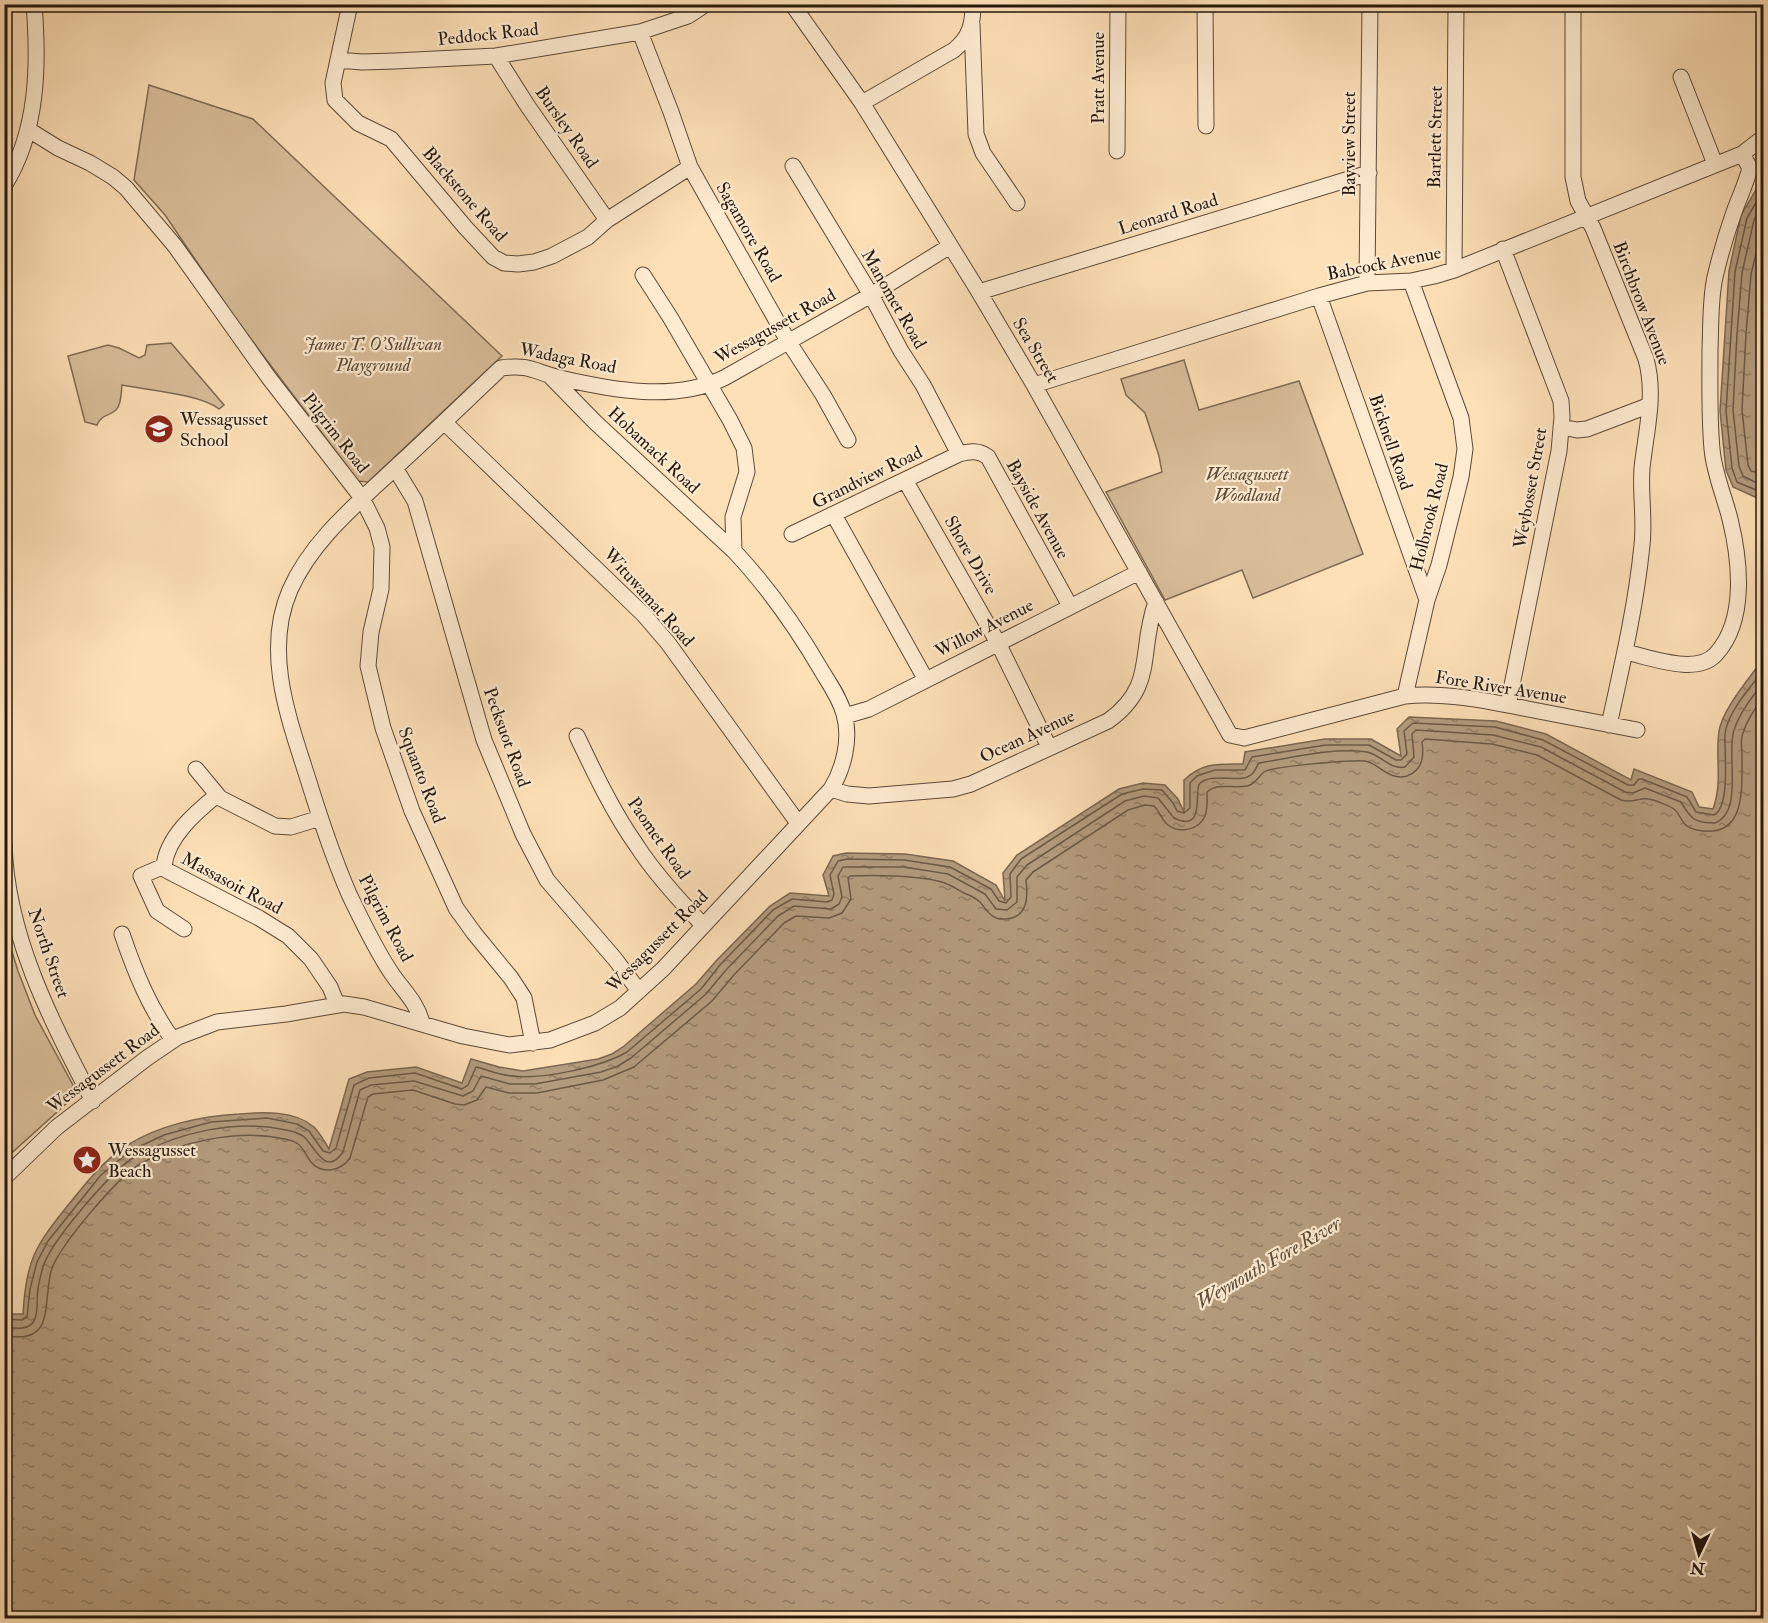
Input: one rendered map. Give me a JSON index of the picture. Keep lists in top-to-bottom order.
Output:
{
  "streets": {
    "street": [
      "Peddock Road",
      "Pratt Avenue",
      "Bursley Road",
      "Bartlett Street",
      "Bayview Street",
      "Blackstone Road",
      "Leonard Road",
      "Sagamore Road",
      "Babcock Avenue",
      "Manomet Road",
      "Birchbrow Avenue",
      "Wessagussett Road",
      "Sea Street",
      "Wadaga Road",
      "Pilgrim Road",
      "Bicknell Road",
      "Hobamack Road",
      "Grandview Road",
      "Weybosset Street",
      "Bayside Avenue",
      "Holbrook Road",
      "Shore Drive",
      "Wituwamat Road",
      "Willow Avenue",
      "Fore River Avenue",
      "Ocean Avenue",
      "Pecksuot Road",
      "Squanto Road",
      "Paomet Road",
      "Massasoit Road",
      "North Street"
    ]
  },
  "crossings": [
    ["Peddock Road", "Bursley Road"],
    ["Peddock Road", "Blackstone Road"],
    ["Peddock Road", "Sagamore Road"],
    ["Bursley Road", "Blackstone Road"],
    ["Bartlett Street", "Babcock Avenue"],
    ["Bayview Street", "Leonard Road"],
    ["Bayview Street", "Babcock Avenue"],
    ["Blackstone Road", "Sagamore Road"],
    ["Leonard Road", "Sea Street"],
    ["Sagamore Road", "Wessagussett Road"],
    ["Babcock Avenue", "Birchbrow Avenue"],
    ["Babcock Avenue", "Sea Street"],
    ["Babcock Avenue", "Bicknell Road"],
    ["Babcock Avenue", "Weybosset Street"],
    ["Babcock Avenue", "Holbrook Road"],
    ["Manomet Road", "Wessagussett Road"],
    ["Manomet Road", "Grandview Road"],
    ["Manomet Road", "Bayside Avenue"],
    ["Birchbrow Avenue", "Fore River Avenue"],
    ["Wessagussett Road", "Sea Street"],
    ["Wessagussett Road", "Wadaga Road"],
    ["Wessagussett Road", "Pilgrim Road"],
    ["Wessagussett Road", "Hobamack Road"],
    ["Wessagussett Road", "Wituwamat Road"],
    ["Wessagussett Road", "Willow Avenue"],
    ["Wessagussett Road", "Ocean Avenue"],
    ["Wessagussett Road", "Pecksuot Road"],
    ["Wessagussett Road", "Squanto Road"],
    ["Wessagussett Road", "Paomet Road"],
    ["Wessagussett Road", "Massasoit Road"],
    ["Wessagussett Road", "North Street"],
    ["Sea Street", "Willow Avenue"],
    ["Sea Street", "Fore River Avenue"],
    ["Sea Street", "Ocean Avenue"],
    ["Wadaga Road", "Pilgrim Road"],
    ["Wadaga Road", "Hobamack Road"],
    ["Wadaga Road", "Wituwamat Road"],
    ["Wadaga Road", "Pecksuot Road"],
    ["Wadaga Road", "Squanto Road"],
    ["Pilgrim Road", "Squanto Road"],
    ["Bicknell Road", "Holbrook Road"],
    ["Grandview Road", "Bayside Avenue"],
    ["Grandview Road", "Shore Drive"],
    ["Weybosset Street", "Fore River Avenue"],
    ["Bayside Avenue", "Willow Avenue"],
    ["Holbrook Road", "Fore River Avenue"],
    ["Shore Drive", "Willow Avenue"],
    ["Shore Drive", "Ocean Avenue"]
  ],
  "water": ["Weymouth Fore River"],
  "parks": ["James T. O'Sullivan Playground", "Wessagussett Woodland"],
  "places": {
    "school or university": ["Wessagusset School"],
    "place": ["Wessagusset Beach"]
  },
  "north": "bottom"
}
